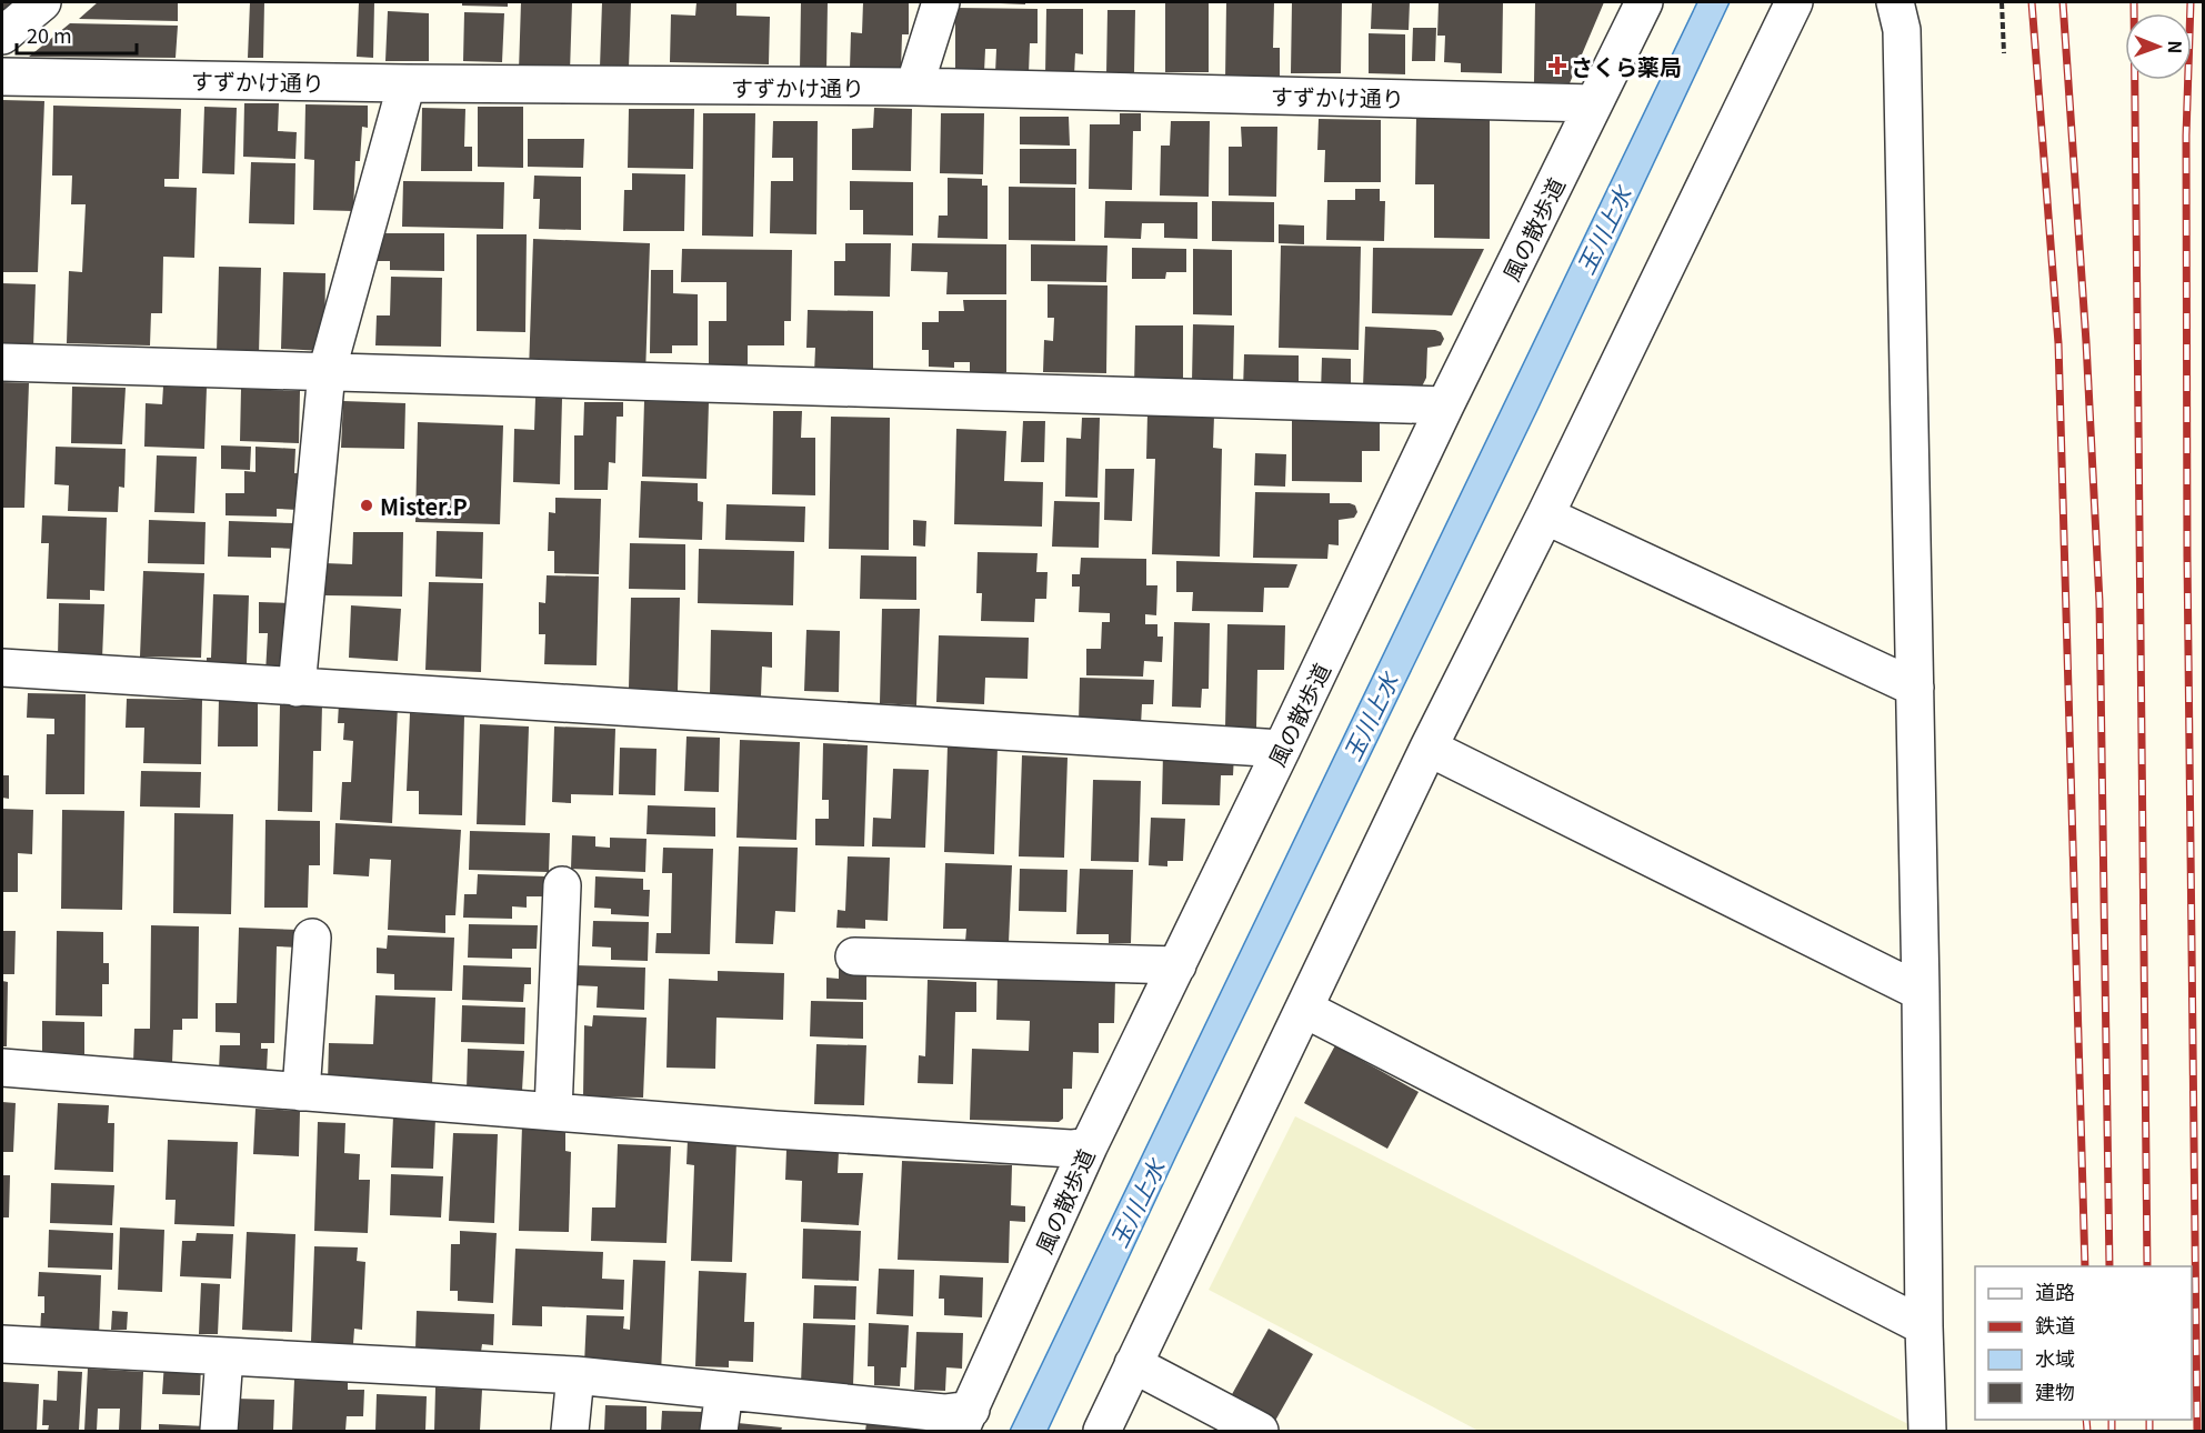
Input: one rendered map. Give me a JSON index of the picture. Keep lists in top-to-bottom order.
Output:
{
  "streets": {
    "street": ["すずかけ通り", "風の散歩道"]
  },
  "crossings": [
    ["すずかけ通り", "風の散歩道"]
  ],
  "water": ["玉川上水"],
  "places": {
    "health": ["さくら薬局"],
    "other": ["Mister.P"]
  },
  "legend": [
    "道路",
    "鉄道",
    "水域",
    "建物"
  ],
  "scale_bar": "20 m",
  "north": "right"
}
